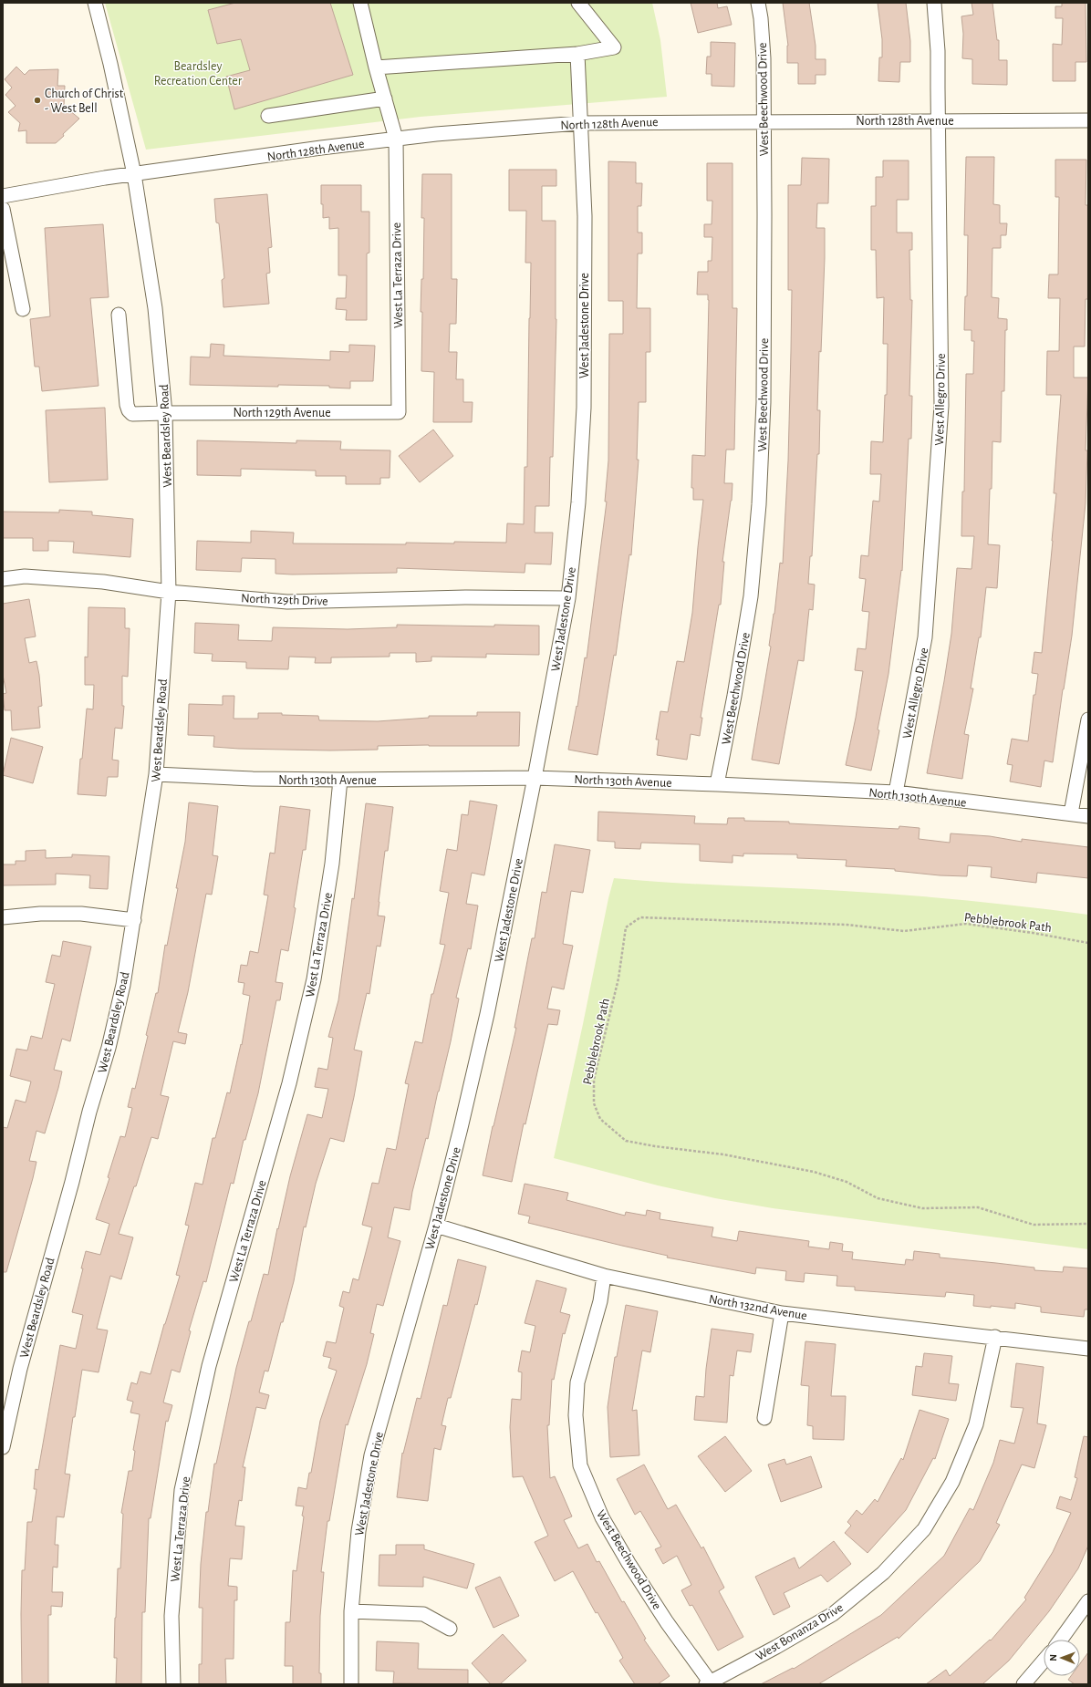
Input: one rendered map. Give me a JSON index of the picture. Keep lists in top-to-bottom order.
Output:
{
  "streets": {
    "street": [
      "West Beechwood Drive",
      "North 128th Avenue",
      "West La Terraza Drive",
      "West Jadestone Drive",
      "West Allegro Drive",
      "North 129th Avenue",
      "West Beardsley Road",
      "North 129th Drive",
      "North 130th Avenue",
      "North 132nd Avenue",
      "West Bonanza Drive"
    ],
    "path": ["Pebblebrook Path"]
  },
  "crossings": [
    ["West Beechwood Drive", "North 128th Avenue"],
    ["West Beechwood Drive", "North 130th Avenue"],
    ["West Beechwood Drive", "North 132nd Avenue"],
    ["West Beechwood Drive", "West Bonanza Drive"],
    ["North 128th Avenue", "West La Terraza Drive"],
    ["North 128th Avenue", "West Jadestone Drive"],
    ["North 128th Avenue", "West Allegro Drive"],
    ["North 128th Avenue", "West Beardsley Road"],
    ["West La Terraza Drive", "North 129th Avenue"],
    ["West La Terraza Drive", "North 130th Avenue"],
    ["West Jadestone Drive", "North 129th Drive"],
    ["West Jadestone Drive", "North 130th Avenue"],
    ["West Jadestone Drive", "North 132nd Avenue"],
    ["West Allegro Drive", "North 130th Avenue"],
    ["North 129th Avenue", "West Beardsley Road"],
    ["West Beardsley Road", "North 129th Drive"],
    ["West Beardsley Road", "North 130th Avenue"],
    ["North 132nd Avenue", "West Bonanza Drive"]
  ],
  "parks": ["Beardsley Recreation Center"],
  "places": ["Church of Christ - West Bell"],
  "north": "left"
}
